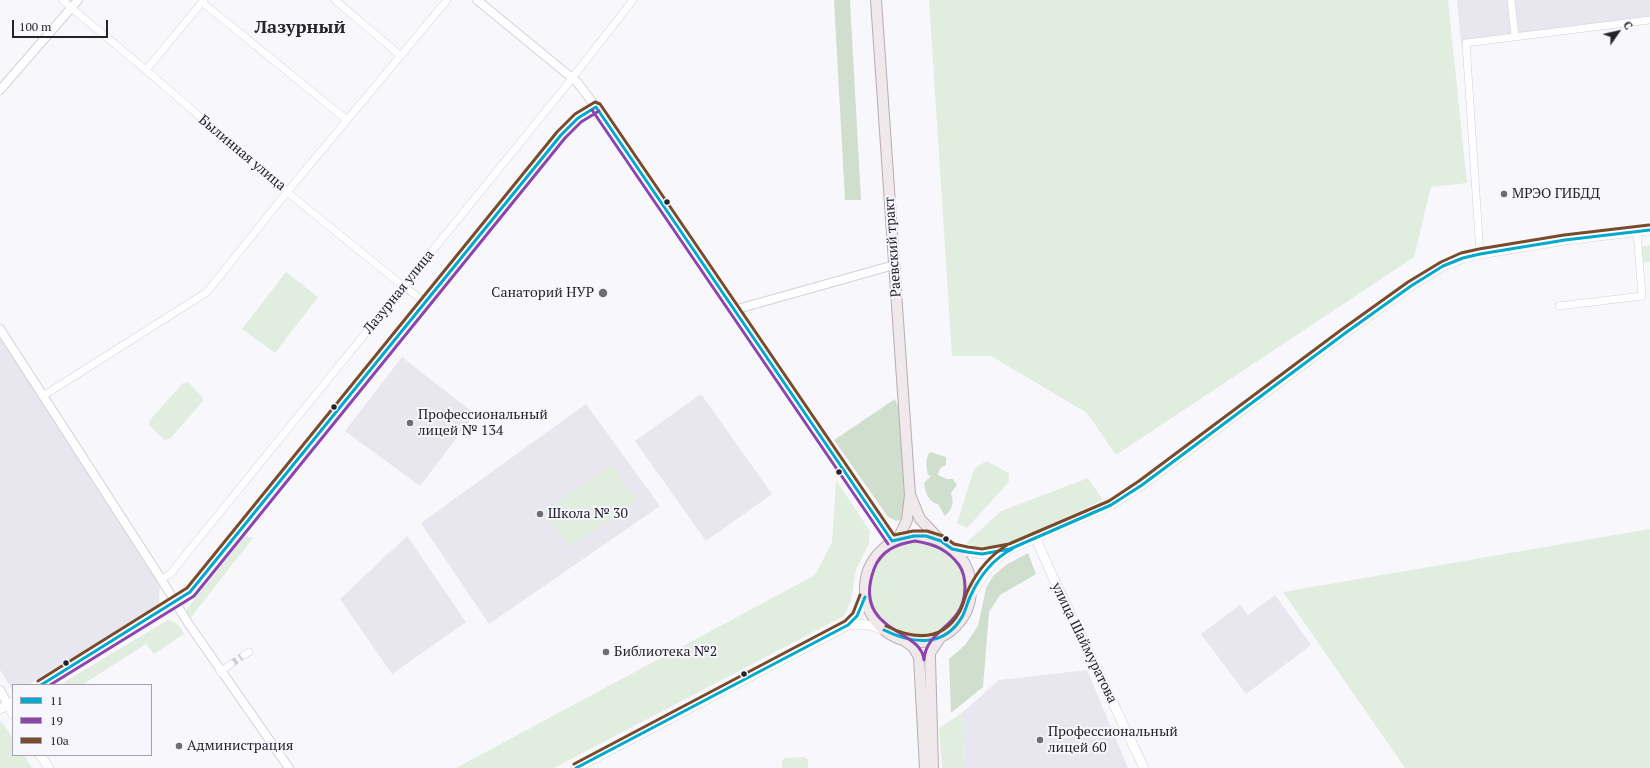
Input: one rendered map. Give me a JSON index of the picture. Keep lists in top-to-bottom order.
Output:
{
  "streets": {
    "main road": ["Раевский тракт", "улица Шаймуратова"],
    "street": ["Былинная улица", "Лазурная улица"]
  },
  "crossings": [
    ["Былинная улица", "Лазурная улица"]
  ],
  "districts": ["Лазурный"],
  "places": [
    "МРЭО ГИБДД",
    "Санаторий НУР",
    "Профессиональный лицей № 134",
    "Школа № 30",
    "Библиотека №2",
    "Профессиональный лицей 60",
    "Администрация"
  ],
  "lines": ["transit line 10а", "transit line 11", "transit line 19"],
  "legend": ["11", "19", "10а"],
  "scale_bar": "100 m",
  "north": "top right"
}
